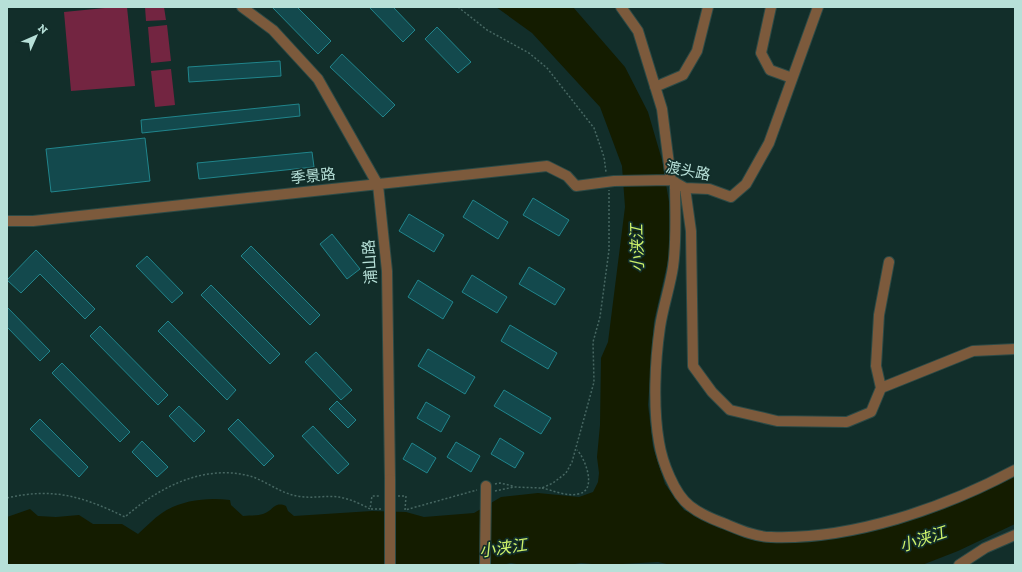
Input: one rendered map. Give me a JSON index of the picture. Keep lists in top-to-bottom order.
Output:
{
  "streets": {
    "street": ["渡头路", "季景路", "浦山路"]
  },
  "crossings": [
    ["渡头路", "季景路"],
    ["季景路", "浦山路"]
  ],
  "water": ["小浃江"],
  "north": "top right"
}
